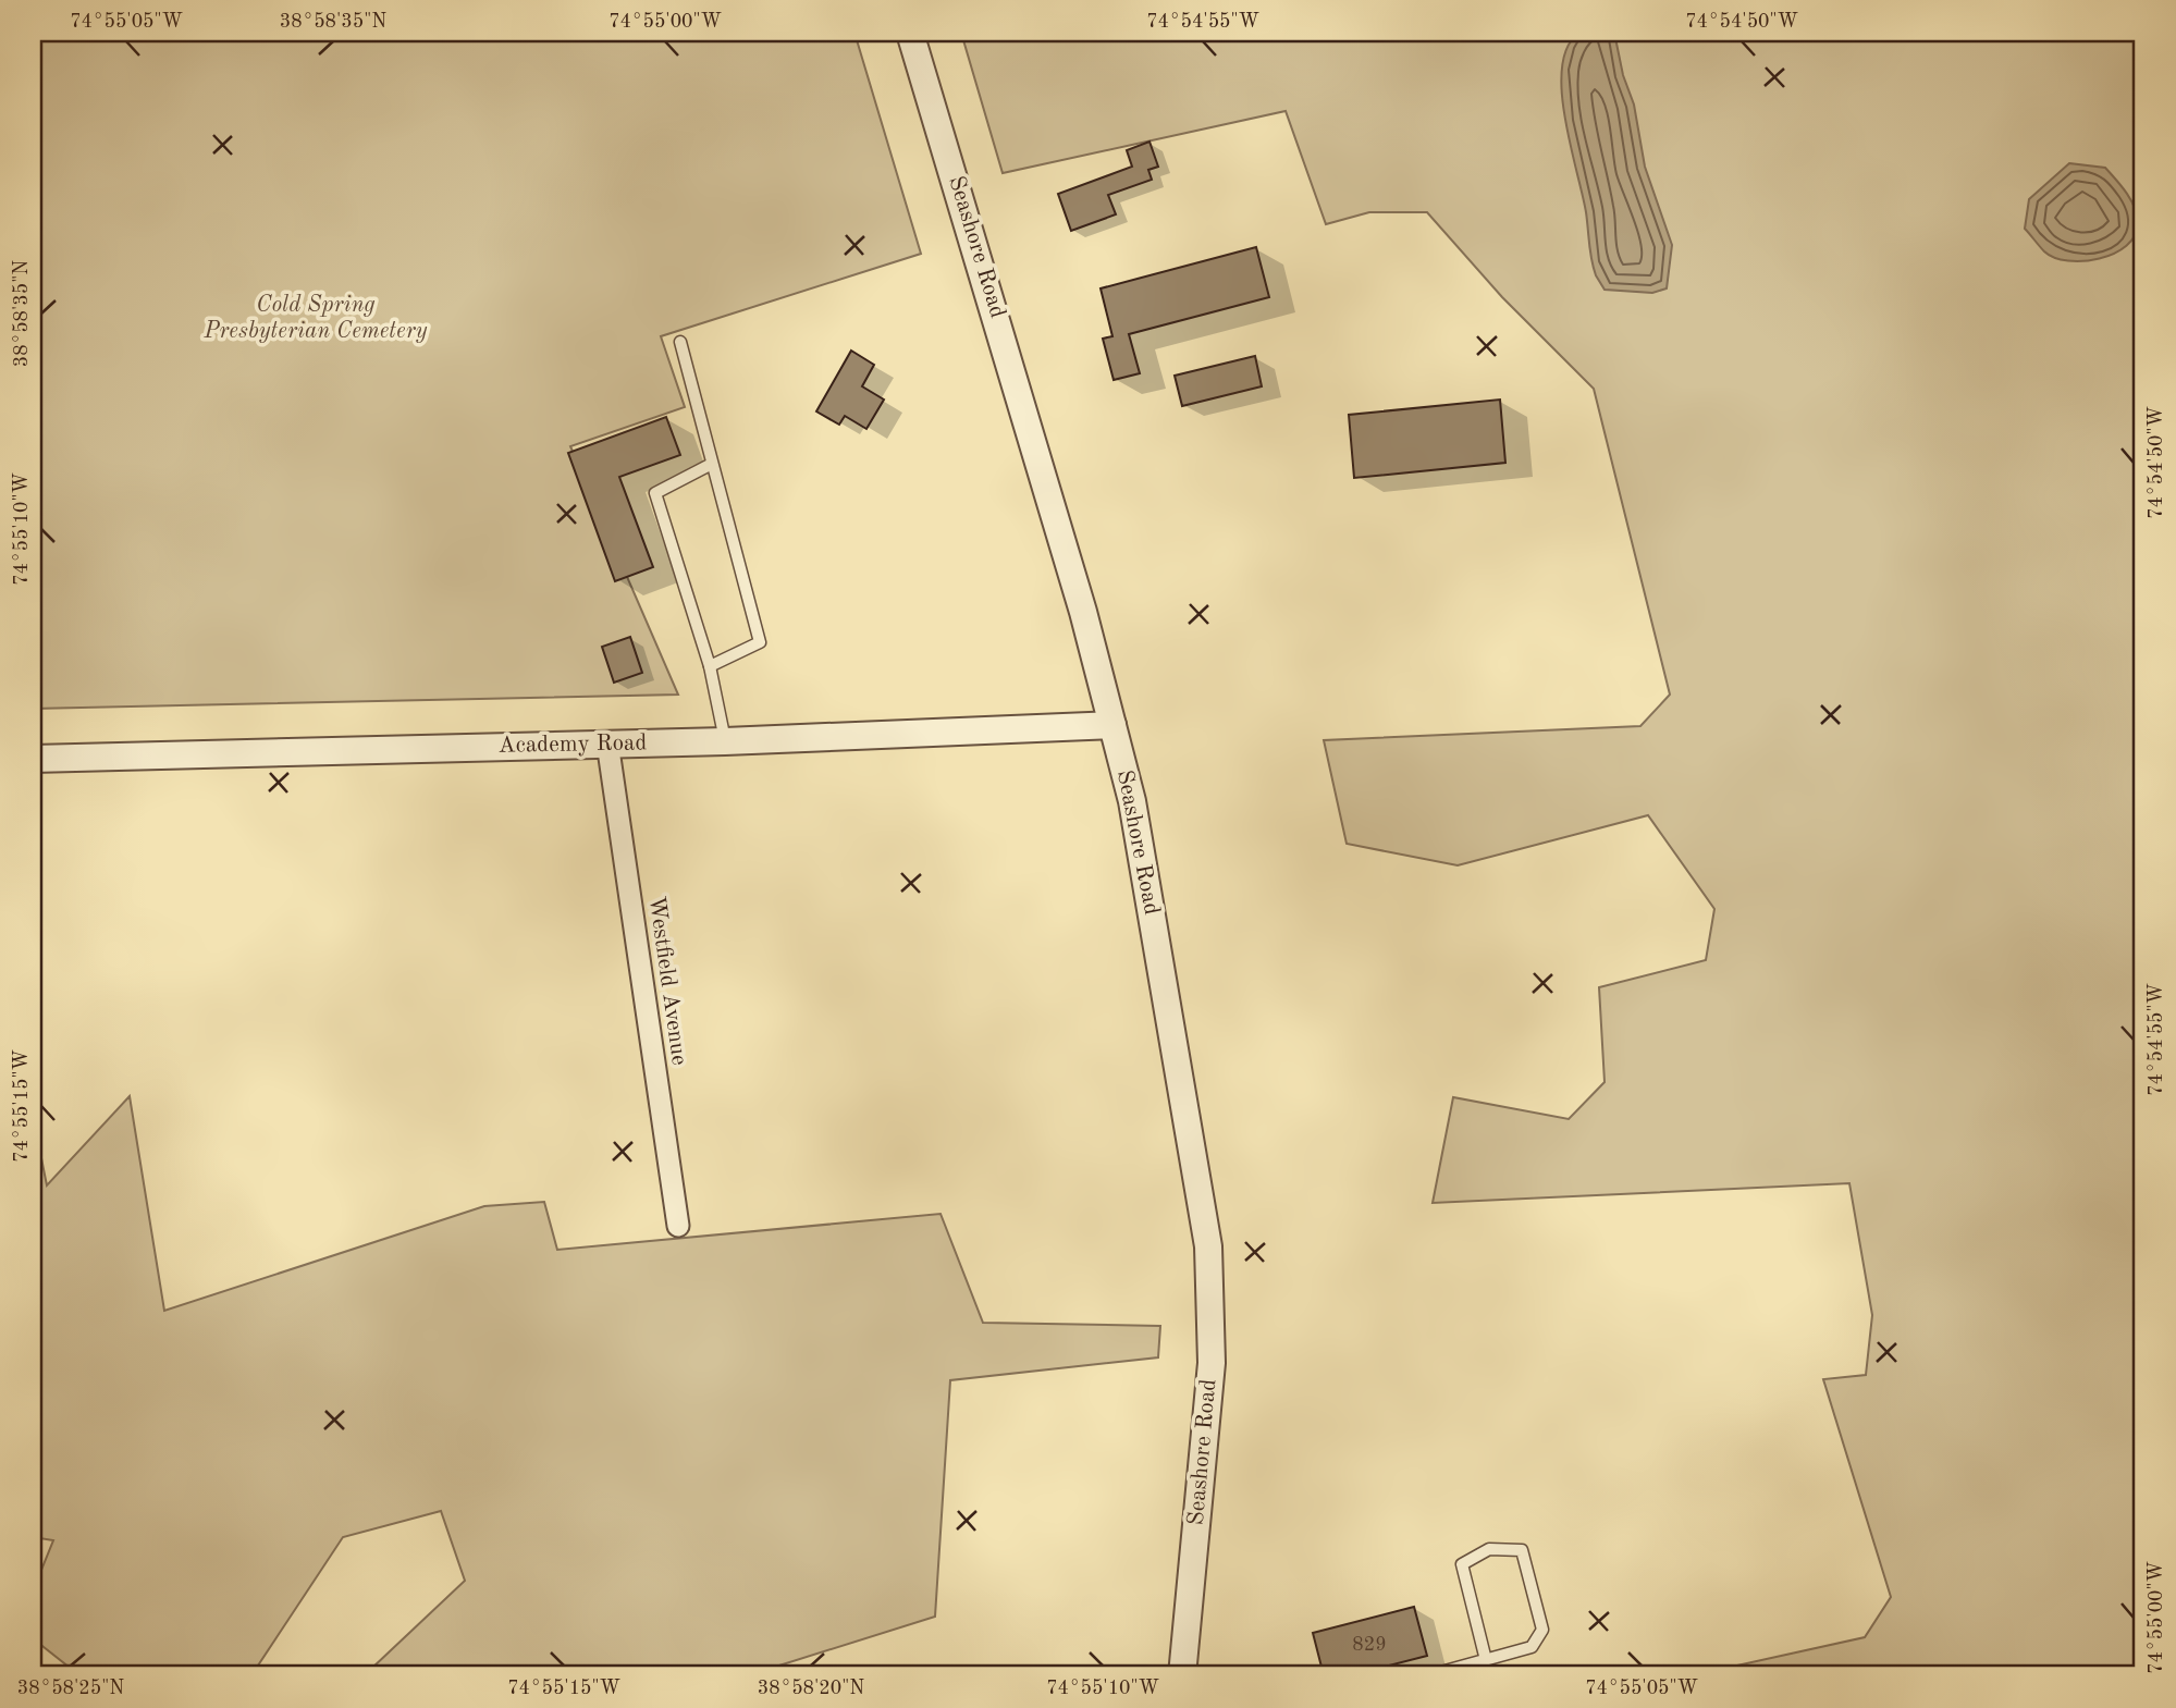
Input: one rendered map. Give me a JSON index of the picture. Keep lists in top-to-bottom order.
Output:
{
  "streets": {
    "street": ["Seashore Road", "Academy Road", "Westfield Avenue"]
  },
  "crossings": [
    ["Seashore Road", "Academy Road"],
    ["Academy Road", "Westfield Avenue"]
  ],
  "parks": ["Cold Spring Presbyterian Cemetery"],
  "house_numbers": ["829"],
  "coordinates": [
    "74°55'05\"W",
    "38°58'35\"N",
    "74°55'00\"W",
    "74°54'55\"W",
    "74°54'50\"W",
    "74°55'10\"W",
    "74°55'15\"W",
    "38°58'25\"N",
    "38°58'20\"N"
  ]
}
